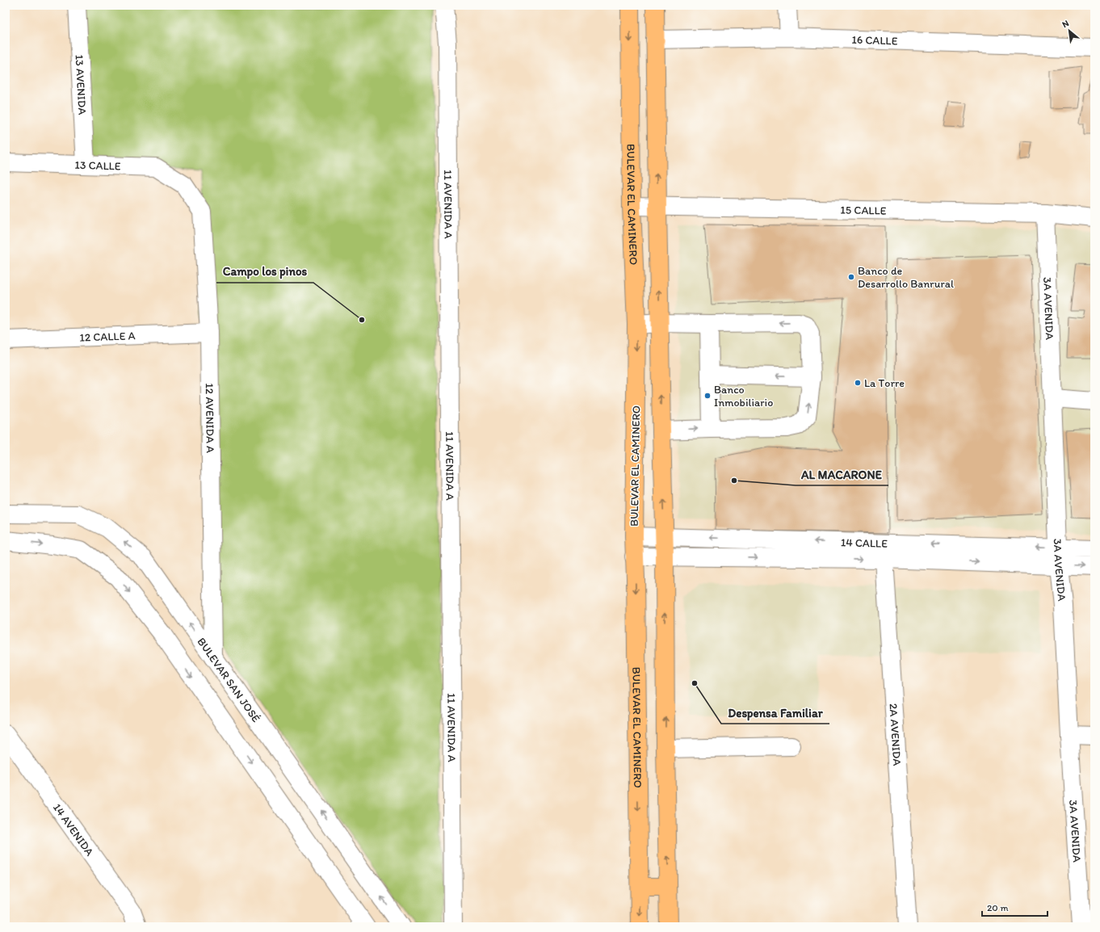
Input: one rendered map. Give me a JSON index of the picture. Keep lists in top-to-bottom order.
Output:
{
  "streets": {
    "main road": ["BULEVAR EL CAMINERO"],
    "street": [
      "16 CALLE",
      "13 AVENIDA",
      "13 CALLE",
      "11 AVENIDA A",
      "15 CALLE",
      "3A AVENIDA",
      "12 CALLE A",
      "12 AVENIDA A",
      "14 CALLE",
      "BULEVAR SAN JOSÉ",
      "2A AVENIDA",
      "14 AVENIDA"
    ]
  },
  "crossings": [
    ["13 AVENIDA", "13 CALLE"],
    ["13 CALLE", "12 AVENIDA A"],
    ["BULEVAR EL CAMINERO", "15 CALLE"],
    ["BULEVAR EL CAMINERO", "14 CALLE"],
    ["15 CALLE", "3A AVENIDA"],
    ["3A AVENIDA", "14 CALLE"],
    ["12 CALLE A", "12 AVENIDA A"],
    ["12 AVENIDA A", "BULEVAR SAN JOSÉ"],
    ["14 CALLE", "2A AVENIDA"]
  ],
  "places": [
    "Banco de Desarrollo Banrural",
    "Campo los pinos",
    "La Torre",
    "Banco Inmobiliario",
    "AL MACARONE",
    "Despensa Familiar"
  ],
  "scale_bar": "20 m",
  "north": "top left"
}
